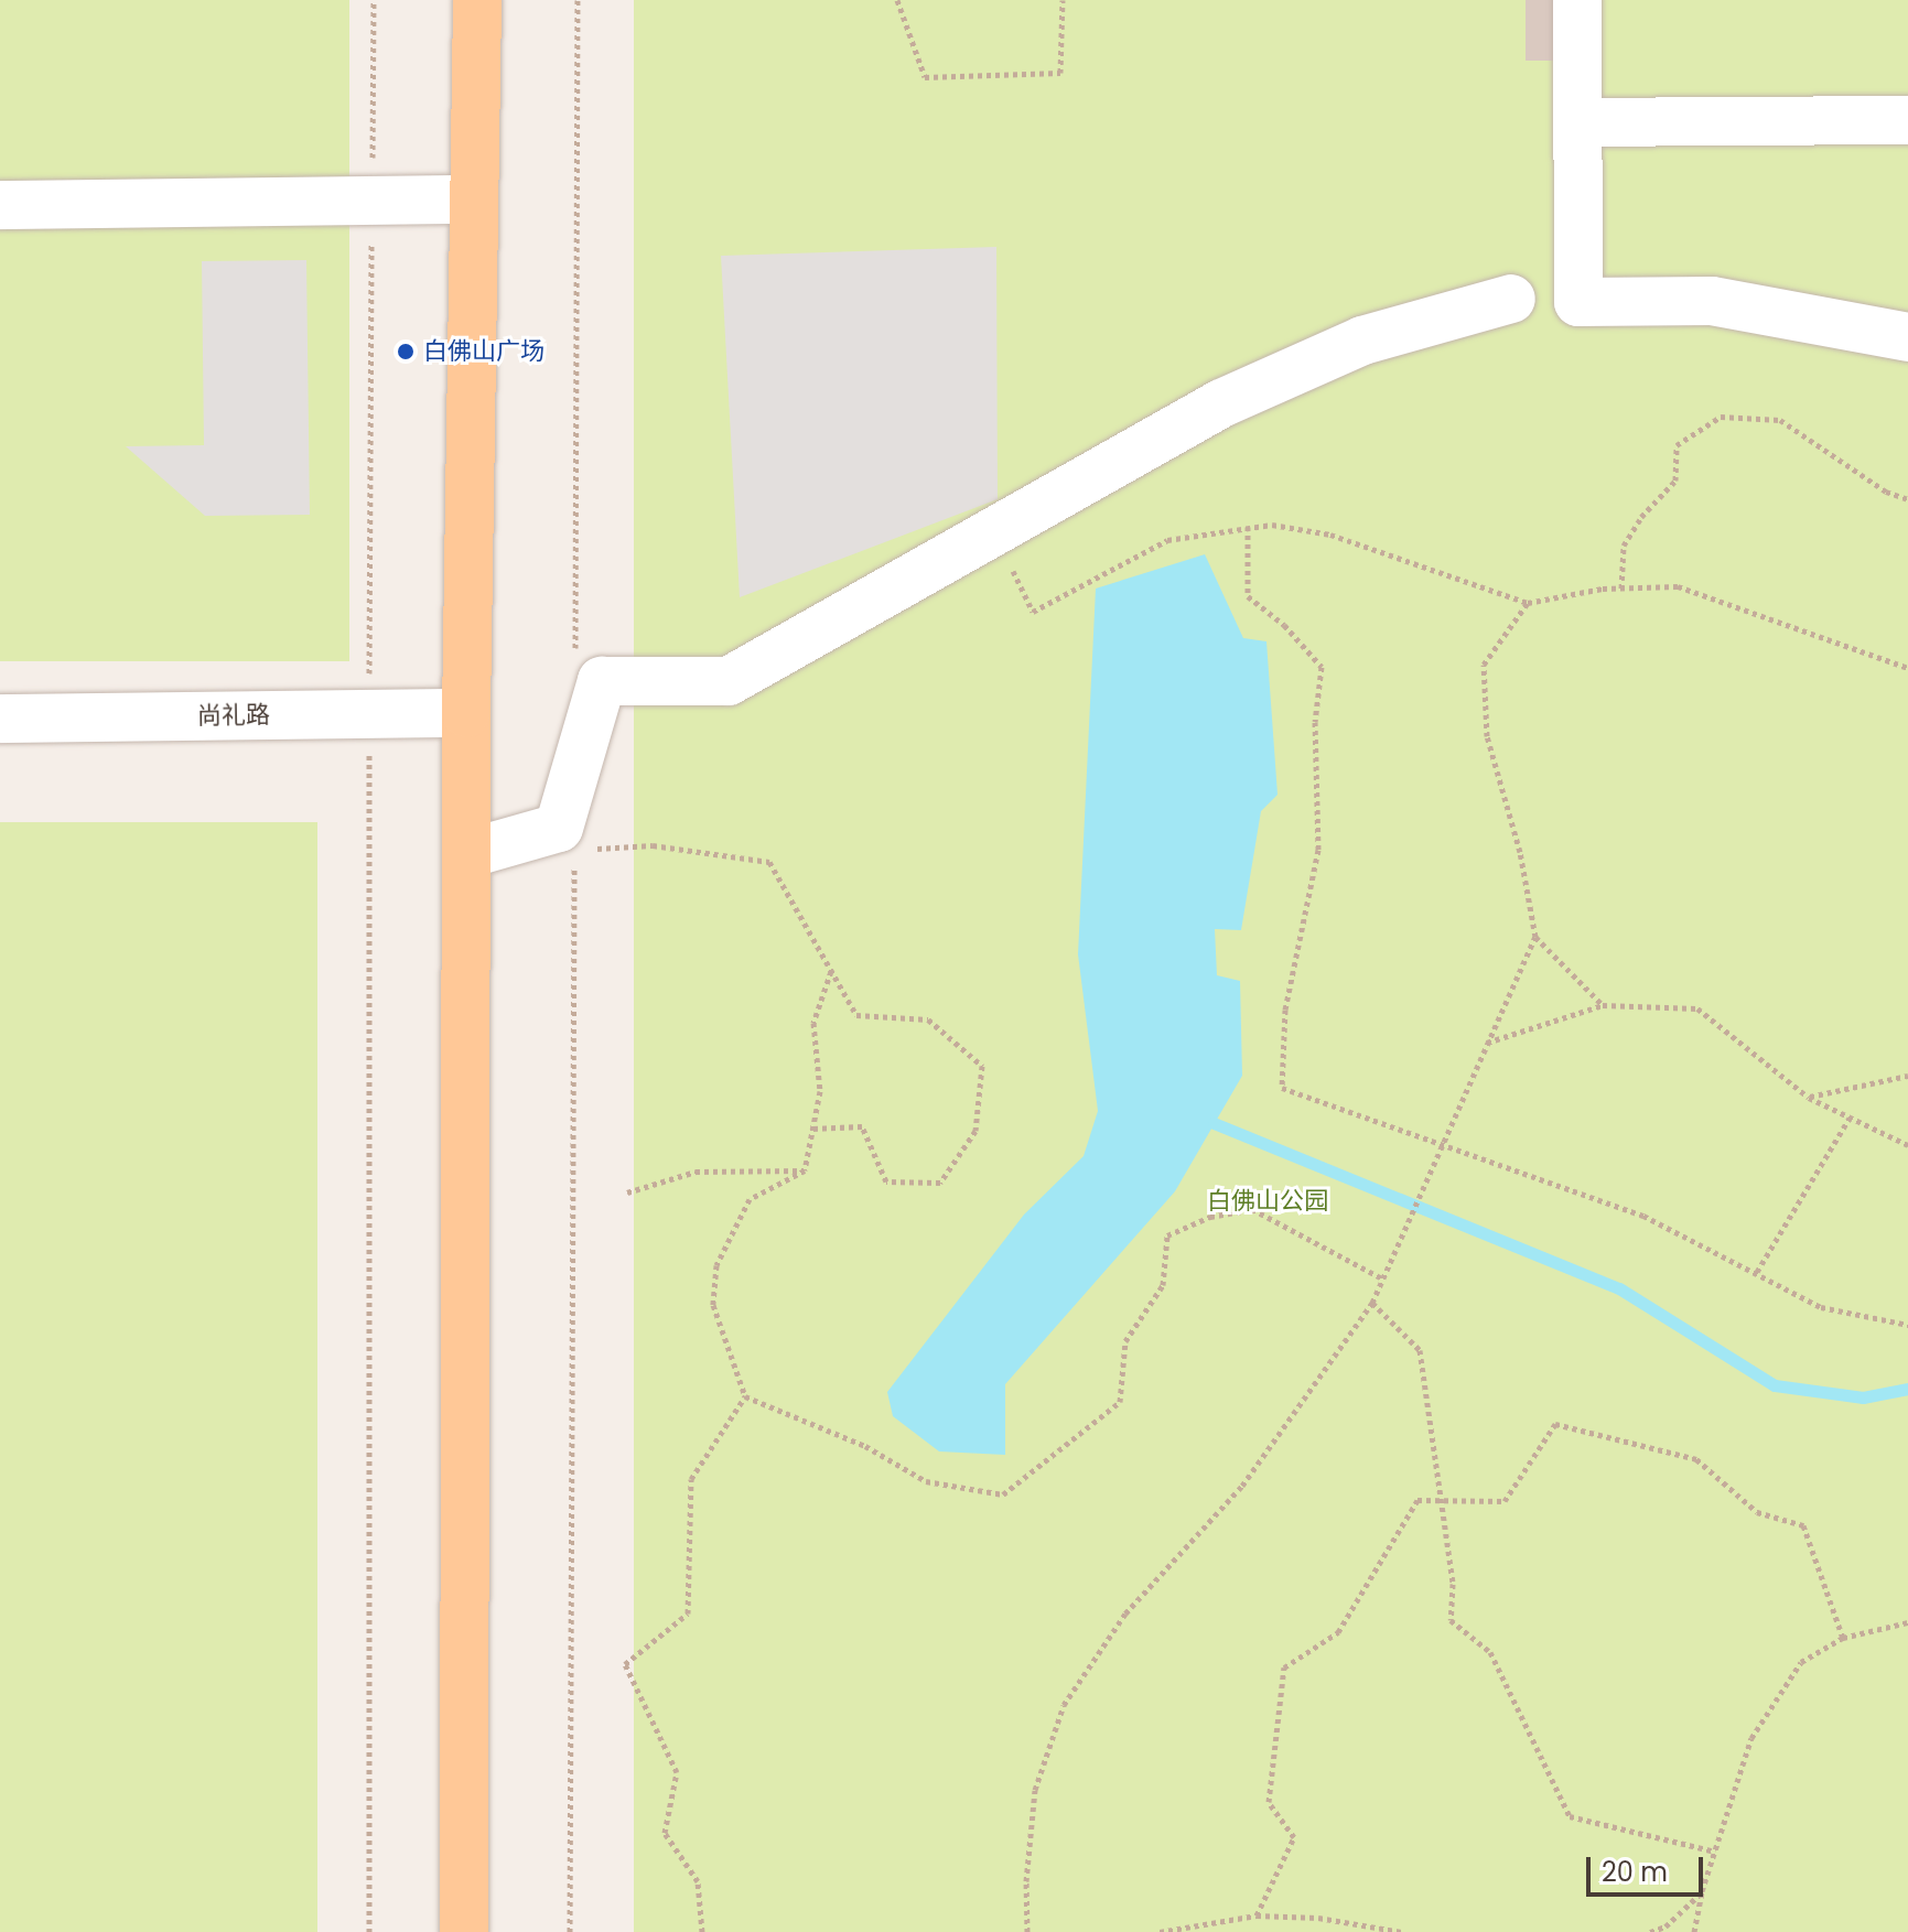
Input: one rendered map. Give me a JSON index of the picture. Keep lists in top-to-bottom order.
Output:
{
  "streets": {
    "street": ["尚礼路"]
  },
  "parks": ["白佛山公园"],
  "places": ["白佛山广场"],
  "scale_bar": "20 m"
}
